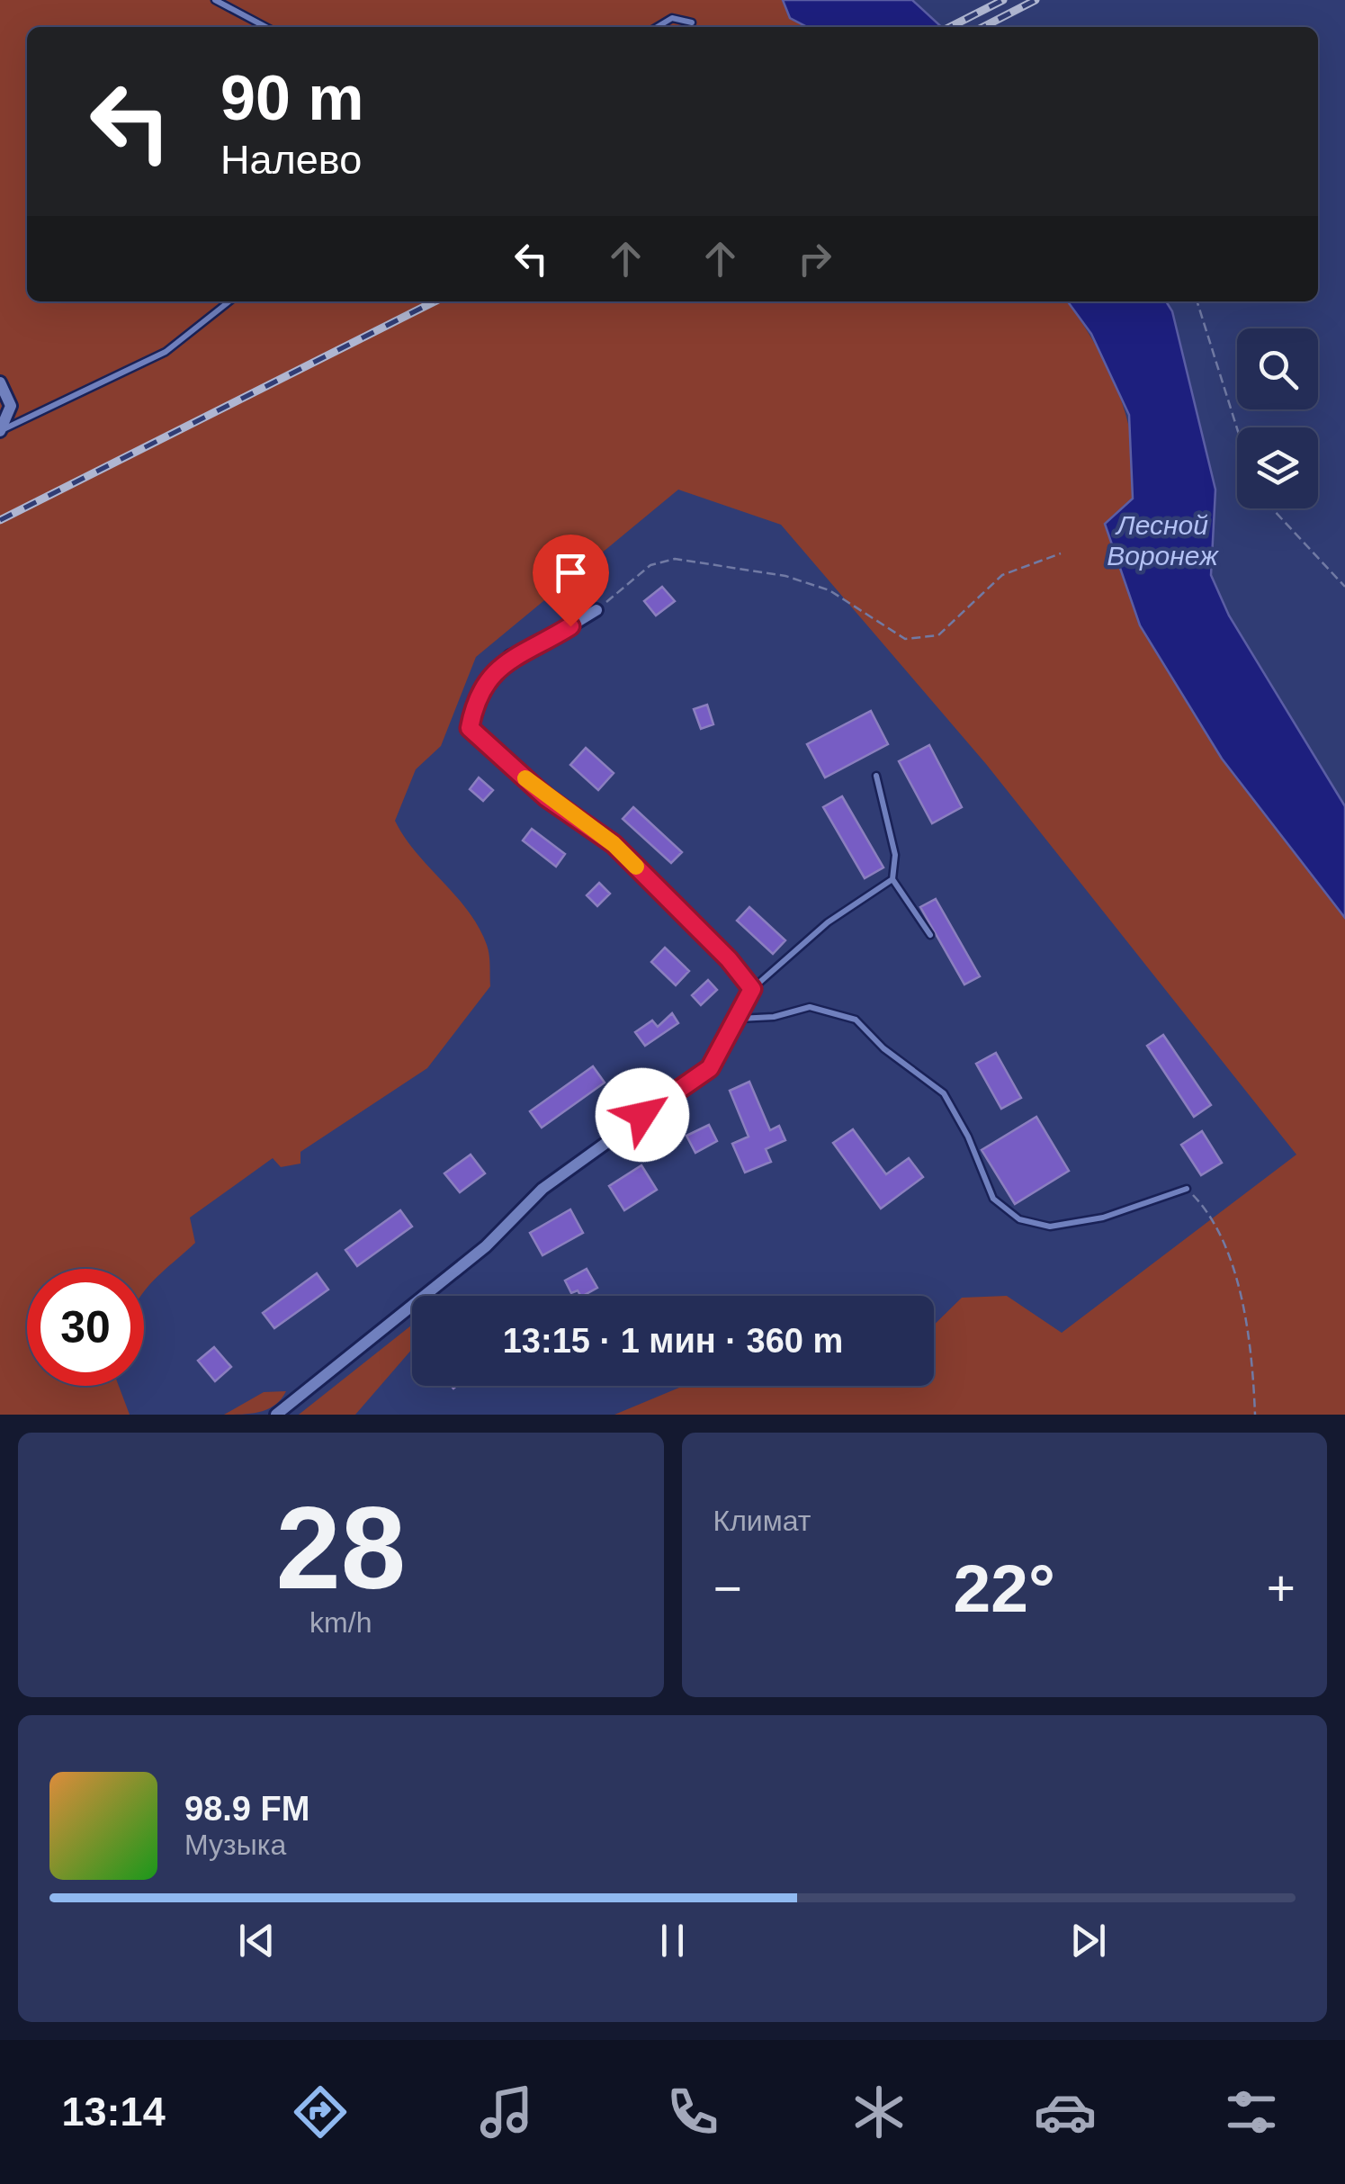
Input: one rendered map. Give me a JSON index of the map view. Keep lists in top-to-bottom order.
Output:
{
  "water": ["Лесной Воронеж"],
  "page": {
    "turn": ["90 m", "Налево"],
    "limit": "30",
    "trip": "13:15 · 1 мин · 360 m",
    "tile": [
      ["28", "km/h"],
      "Климат"
    ],
    "heat": ["−", "22°", "+"],
    "song": ["98.9 FM", "Музыка"],
    "tabs": "13:14"
  }
}
